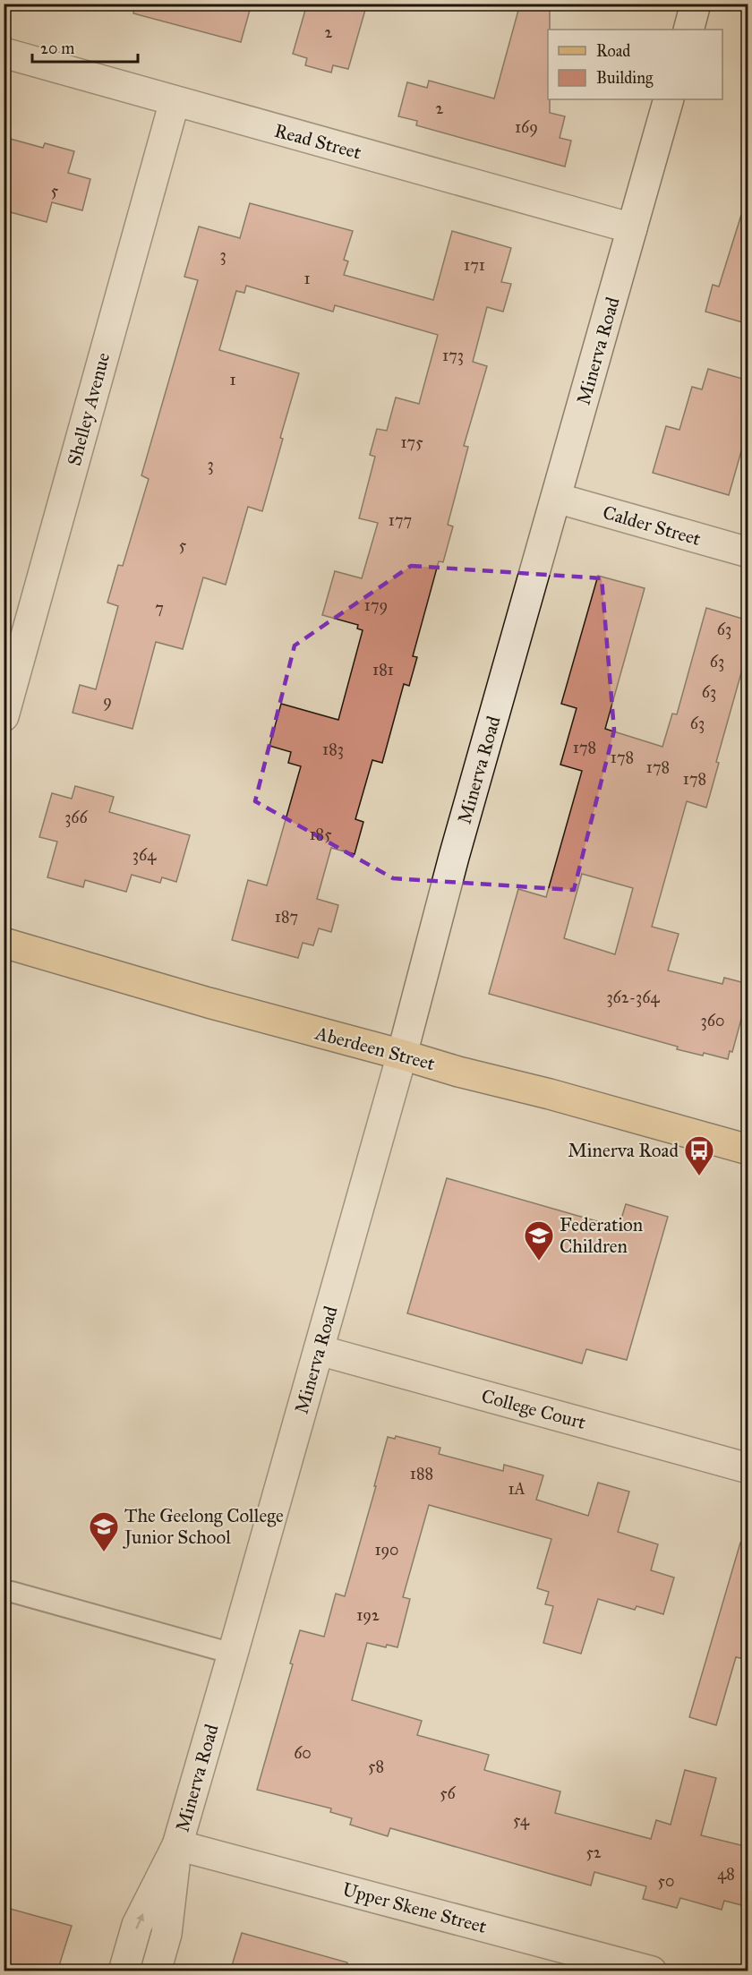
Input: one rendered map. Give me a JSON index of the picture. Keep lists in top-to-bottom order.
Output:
{
  "streets": {
    "main road": ["Aberdeen Street"],
    "street": [
      "Read Street",
      "Minerva Road",
      "Shelley Avenue",
      "Calder Street",
      "College Court",
      "Upper Skene Street"
    ]
  },
  "crossings": [
    ["Read Street", "Minerva Road"],
    ["Read Street", "Shelley Avenue"],
    ["Minerva Road", "Calder Street"],
    ["Minerva Road", "Aberdeen Street"],
    ["Minerva Road", "College Court"],
    ["Minerva Road", "Upper Skene Street"]
  ],
  "places": {
    "bus stop": ["Minerva Road"],
    "school or university": ["Federation Children", "The Geelong College Junior School"]
  },
  "house_numbers": [
    "2",
    "2",
    "169",
    "5",
    "3",
    "171",
    "1",
    "173",
    "1",
    "175",
    "3",
    "177",
    "5",
    "179",
    "7",
    "63",
    "63",
    "181",
    "63",
    "9",
    "63",
    "178",
    "183",
    "178",
    "178",
    "178",
    "366",
    "185",
    "364",
    "187",
    "362-364",
    "360",
    "188",
    "1A",
    "190",
    "192",
    "60",
    "58",
    "56",
    "54",
    "52",
    "48",
    "50"
  ],
  "legend": ["Road", "Building"],
  "scale_bar": "20 m"
}
